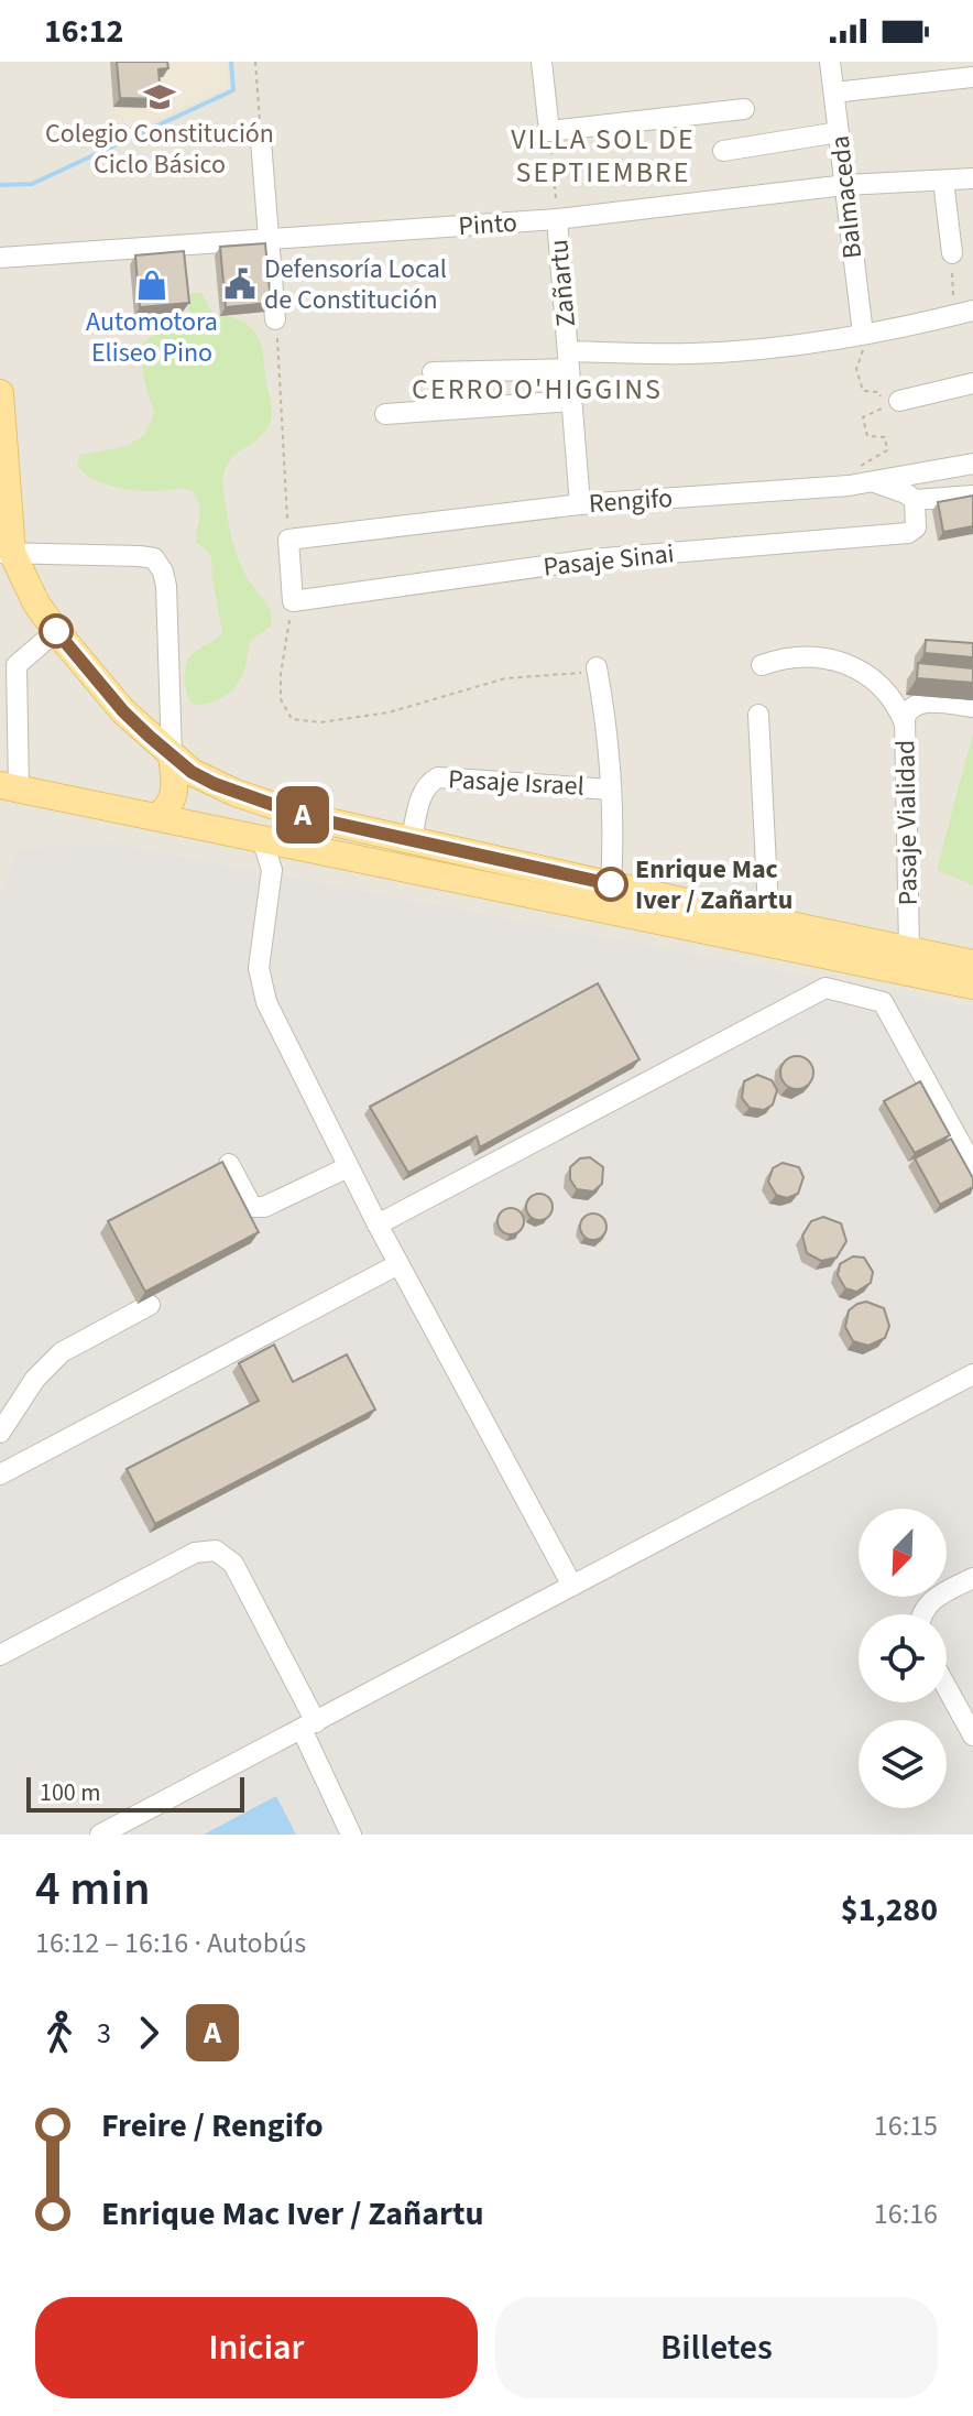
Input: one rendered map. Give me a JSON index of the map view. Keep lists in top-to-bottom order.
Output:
{
  "streets": {
    "street": [
      "Balmaceda",
      "Pinto",
      "Zañartu",
      "Rengifo",
      "Pasaje Sinai",
      "Pasaje Israel",
      "Pasaje Vialidad"
    ]
  },
  "crossings": [
    ["Balmaceda", "Pinto"],
    ["Pinto", "Zañartu"],
    ["Zañartu", "Rengifo"]
  ],
  "districts": ["VILLA SOL DE SEPTIEMBRE", "CERRO O'HIGGINS"],
  "places": {
    "school or university": ["Colegio Constitución Ciclo Básico"],
    "public building": ["Defensoría Local de Constitución"],
    "shop": ["Automotora Eliseo Pino"],
    "other": ["Enrique Mac Iver / Zañartu"]
  },
  "lines": ["bus line A"],
  "scale_bar": "100 m",
  "north": "bottom left",
  "page": {
    "status": "16:12",
    "on_map": "A",
    "scale": "100 m",
    "heading": ["4 min", "16:12 – 16:16 · Autobús", "$1,280"],
    "legs": ["3", "A"],
    "list": [
      {
        "name": "Freire / Rengifo",
        "value": "16:15"
      },
      {
        "name": "Enrique Mac Iver / Zañartu",
        "value": "16:16"
      }
    ],
    "buttons": ["Iniciar", "Billetes"]
  }
}
